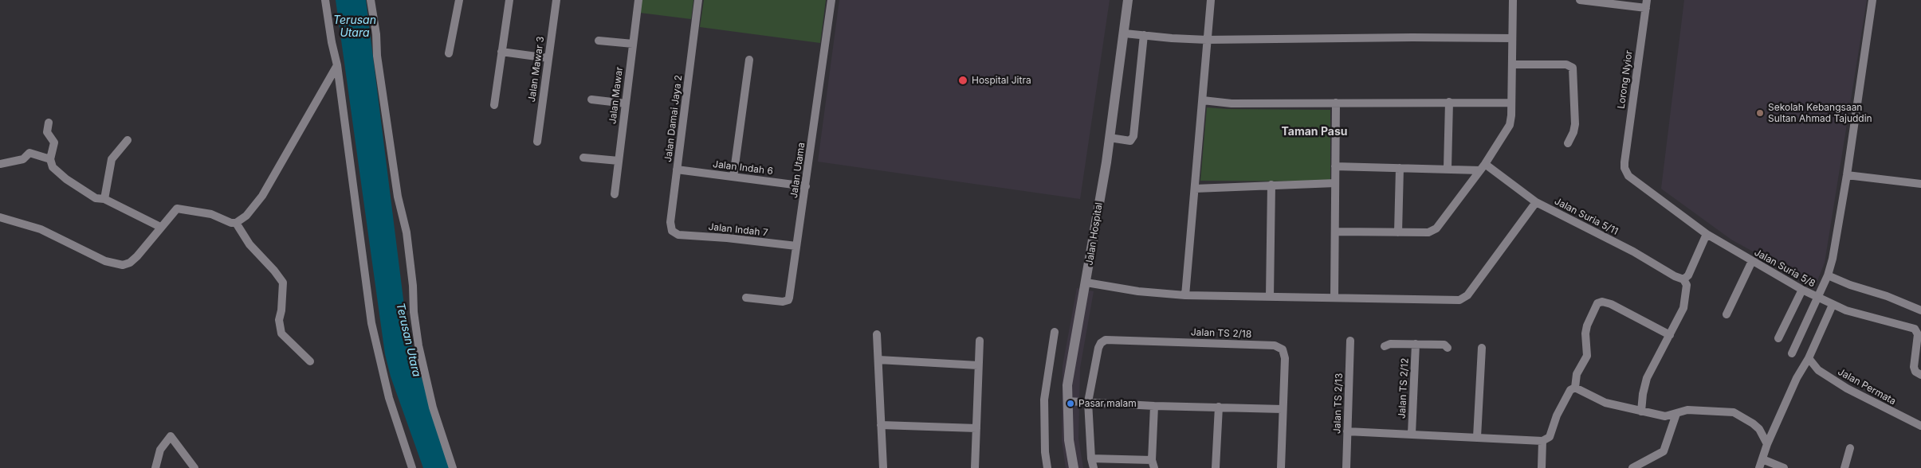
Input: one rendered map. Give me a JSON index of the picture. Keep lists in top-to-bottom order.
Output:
{
  "streets": {
    "street": [
      "Jalan Mawar 3",
      "Lorong Nyior",
      "Jalan Mawar",
      "Jalan Damai Jaya 2",
      "Jalan Indah 6",
      "Jalan Utama",
      "Jalan Suria 5/11",
      "Jalan Indah 7",
      "Jalan Hospital",
      "Jalan Suria 5/8",
      "Jalan TS 2/18",
      "Jalan Permata",
      "Jalan TS 2/12",
      "Jalan TS 2/13"
    ]
  },
  "crossings": [
    ["Lorong Nyior", "Jalan Suria 5/8"],
    ["Jalan Damai Jaya 2", "Jalan Indah 6"],
    ["Jalan Damai Jaya 2", "Jalan Indah 7"],
    ["Jalan Indah 6", "Jalan Utama"],
    ["Jalan Utama", "Jalan Indah 7"]
  ],
  "districts": ["Taman Pasu"],
  "water": ["Terusan Utara"],
  "places": ["Hospital Jitra", "Sekolah Kebangsaan Sultan Ahmad Tajuddin", "Pasar malam"]
}
